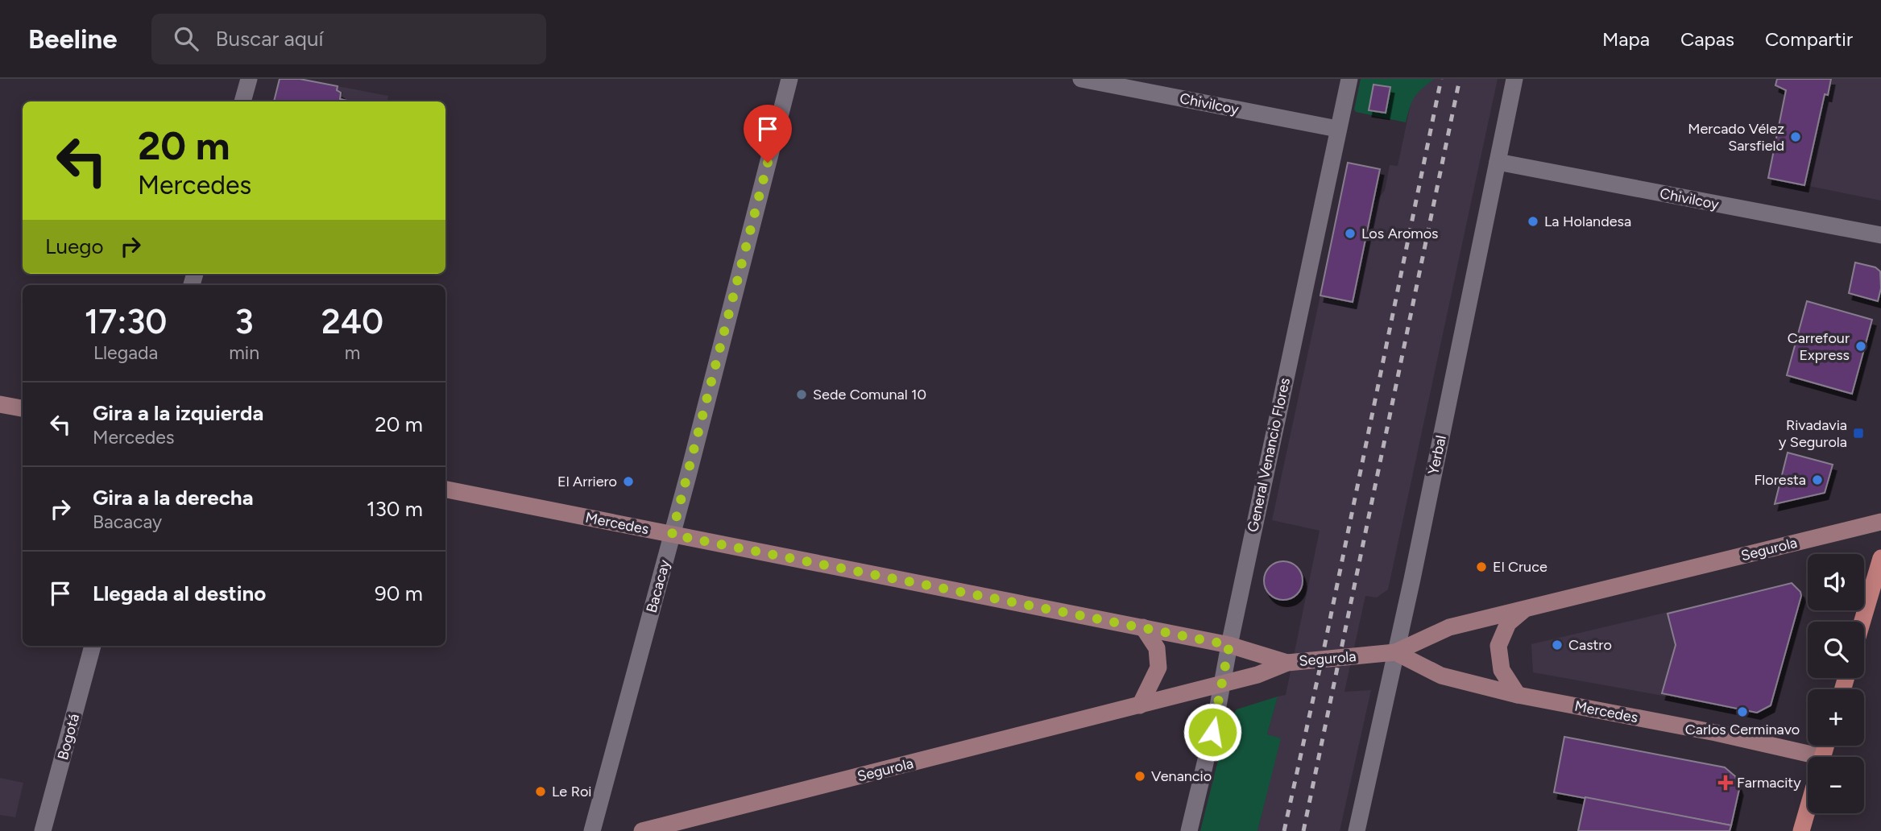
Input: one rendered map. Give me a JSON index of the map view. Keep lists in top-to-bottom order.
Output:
{
  "streets": {
    "street": [
      "Chivilcoy",
      "General Venancio Flores",
      "Yerbal",
      "Mercedes",
      "Segurola",
      "Bacacay",
      "Bogotá"
    ]
  },
  "crossings": [
    ["Chivilcoy", "General Venancio Flores"],
    ["Chivilcoy", "Yerbal"],
    ["General Venancio Flores", "Mercedes"],
    ["General Venancio Flores", "Segurola"],
    ["Yerbal", "Mercedes"],
    ["Yerbal", "Segurola"],
    ["Mercedes", "Segurola"],
    ["Mercedes", "Bacacay"]
  ],
  "places": {
    "other": [
      "Mercado Vélez Sarsfield",
      "La Holandesa",
      "Los Aromos",
      "Carrefour Express",
      "Sede Comunal 10",
      "Floresta",
      "El Arriero",
      "El Cruce",
      "Castro",
      "Carlos Cerminavo",
      "Venancio",
      "Le Roi"
    ],
    "transit": ["Rivadavia y Segurola"],
    "health": ["Farmacity"]
  },
  "page": {
    "header": "Beeline",
    "search": "Buscar aquí",
    "nav": ["Mapa", "Capas", "Compartir"],
    "turn": ["20 m", "Mercedes"],
    "then": "Luego",
    "eta": [
      "17:30",
      "Llegada",
      "3",
      "min",
      "240",
      "m"
    ],
    "list": [
      {
        "name": "Gira a la izquierda",
        "note": "Mercedes",
        "value": "20 m"
      },
      {
        "name": "Gira a la derecha",
        "note": "Bacacay",
        "value": "130 m"
      },
      {
        "name": "Llegada al destino",
        "value": "90 m"
      }
    ],
    "map_buttons": ["+", "−"]
  }
}
